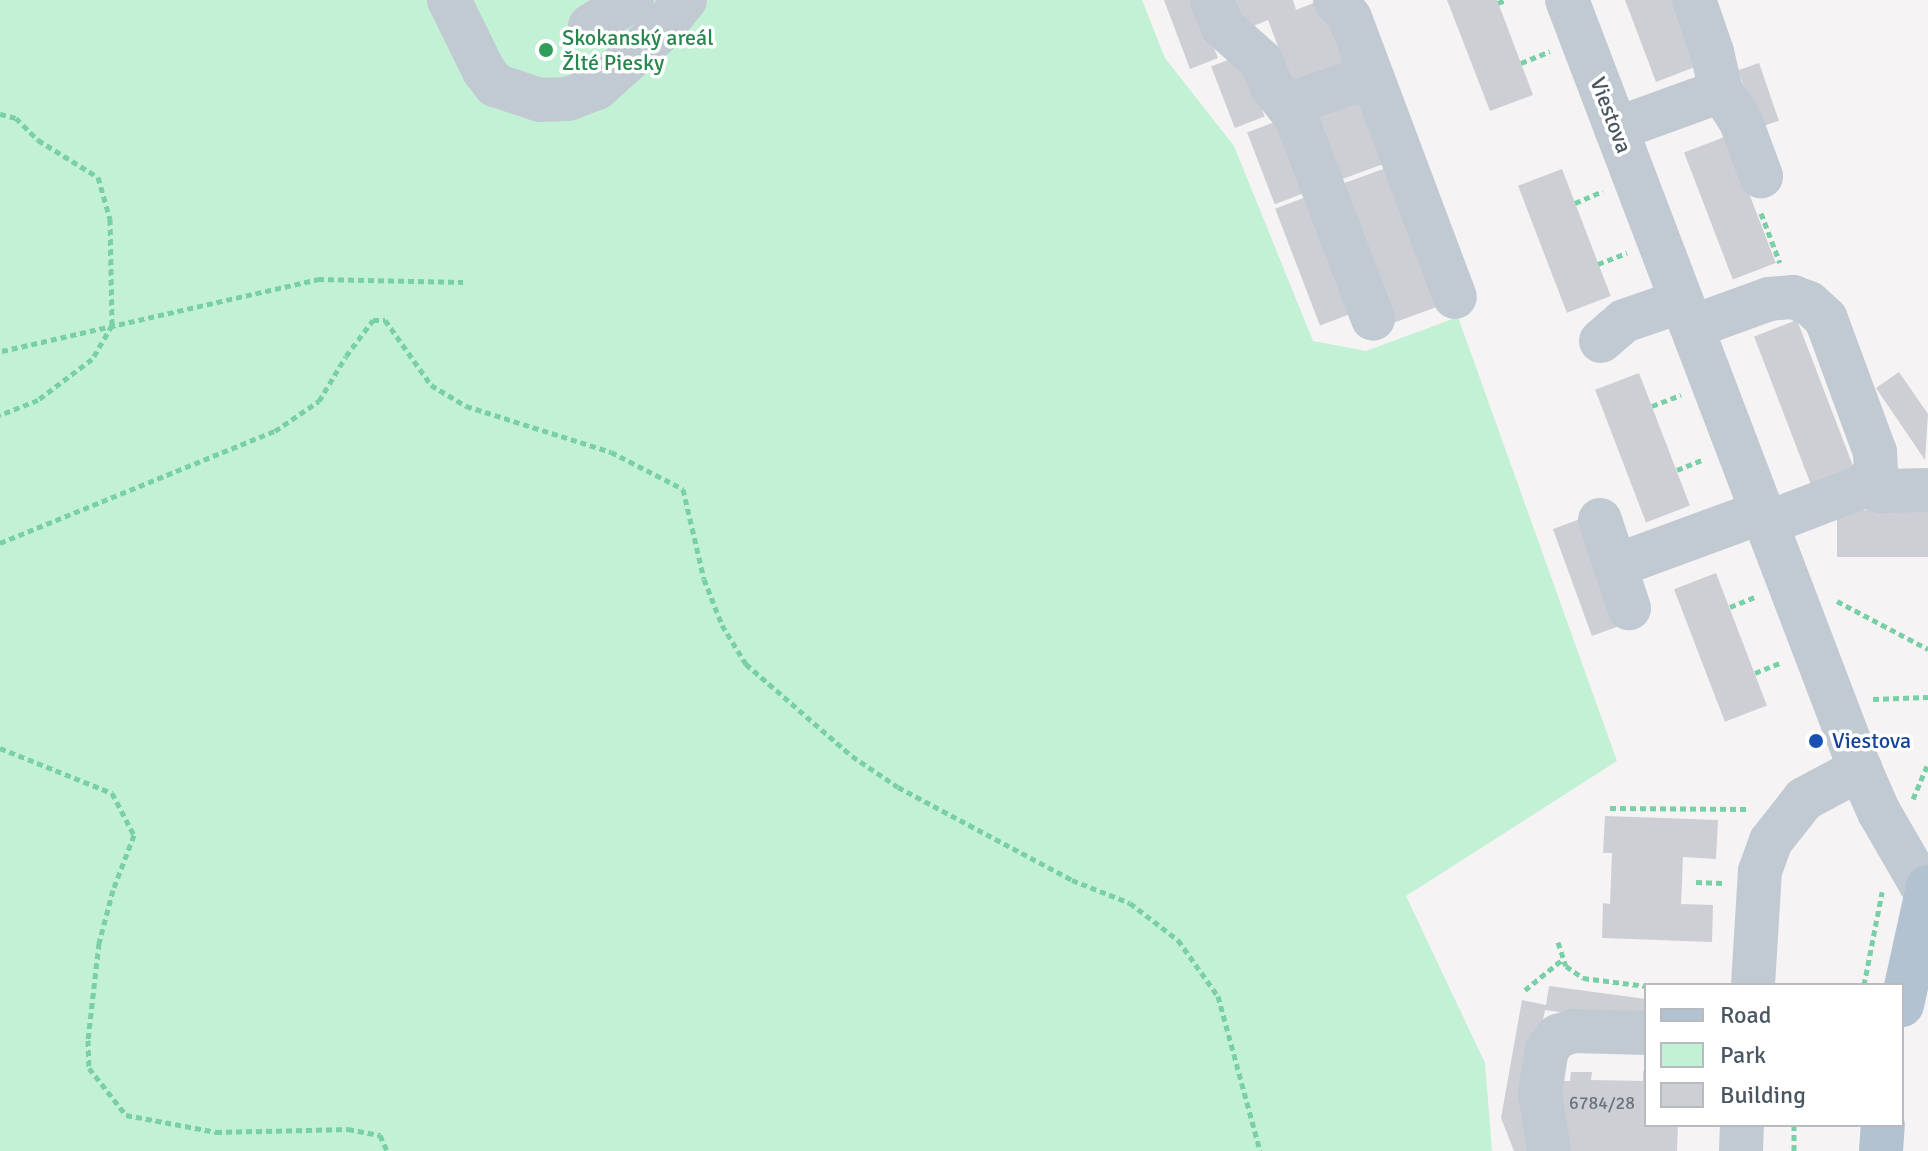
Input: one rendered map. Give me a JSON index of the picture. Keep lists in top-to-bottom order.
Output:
{
  "streets": {
    "street": ["Viestova"]
  },
  "places": ["Skokanský areál Žlté Piesky", "Viestova"],
  "house_numbers": ["6784/28"],
  "legend": ["Road", "Park", "Building"]
}
